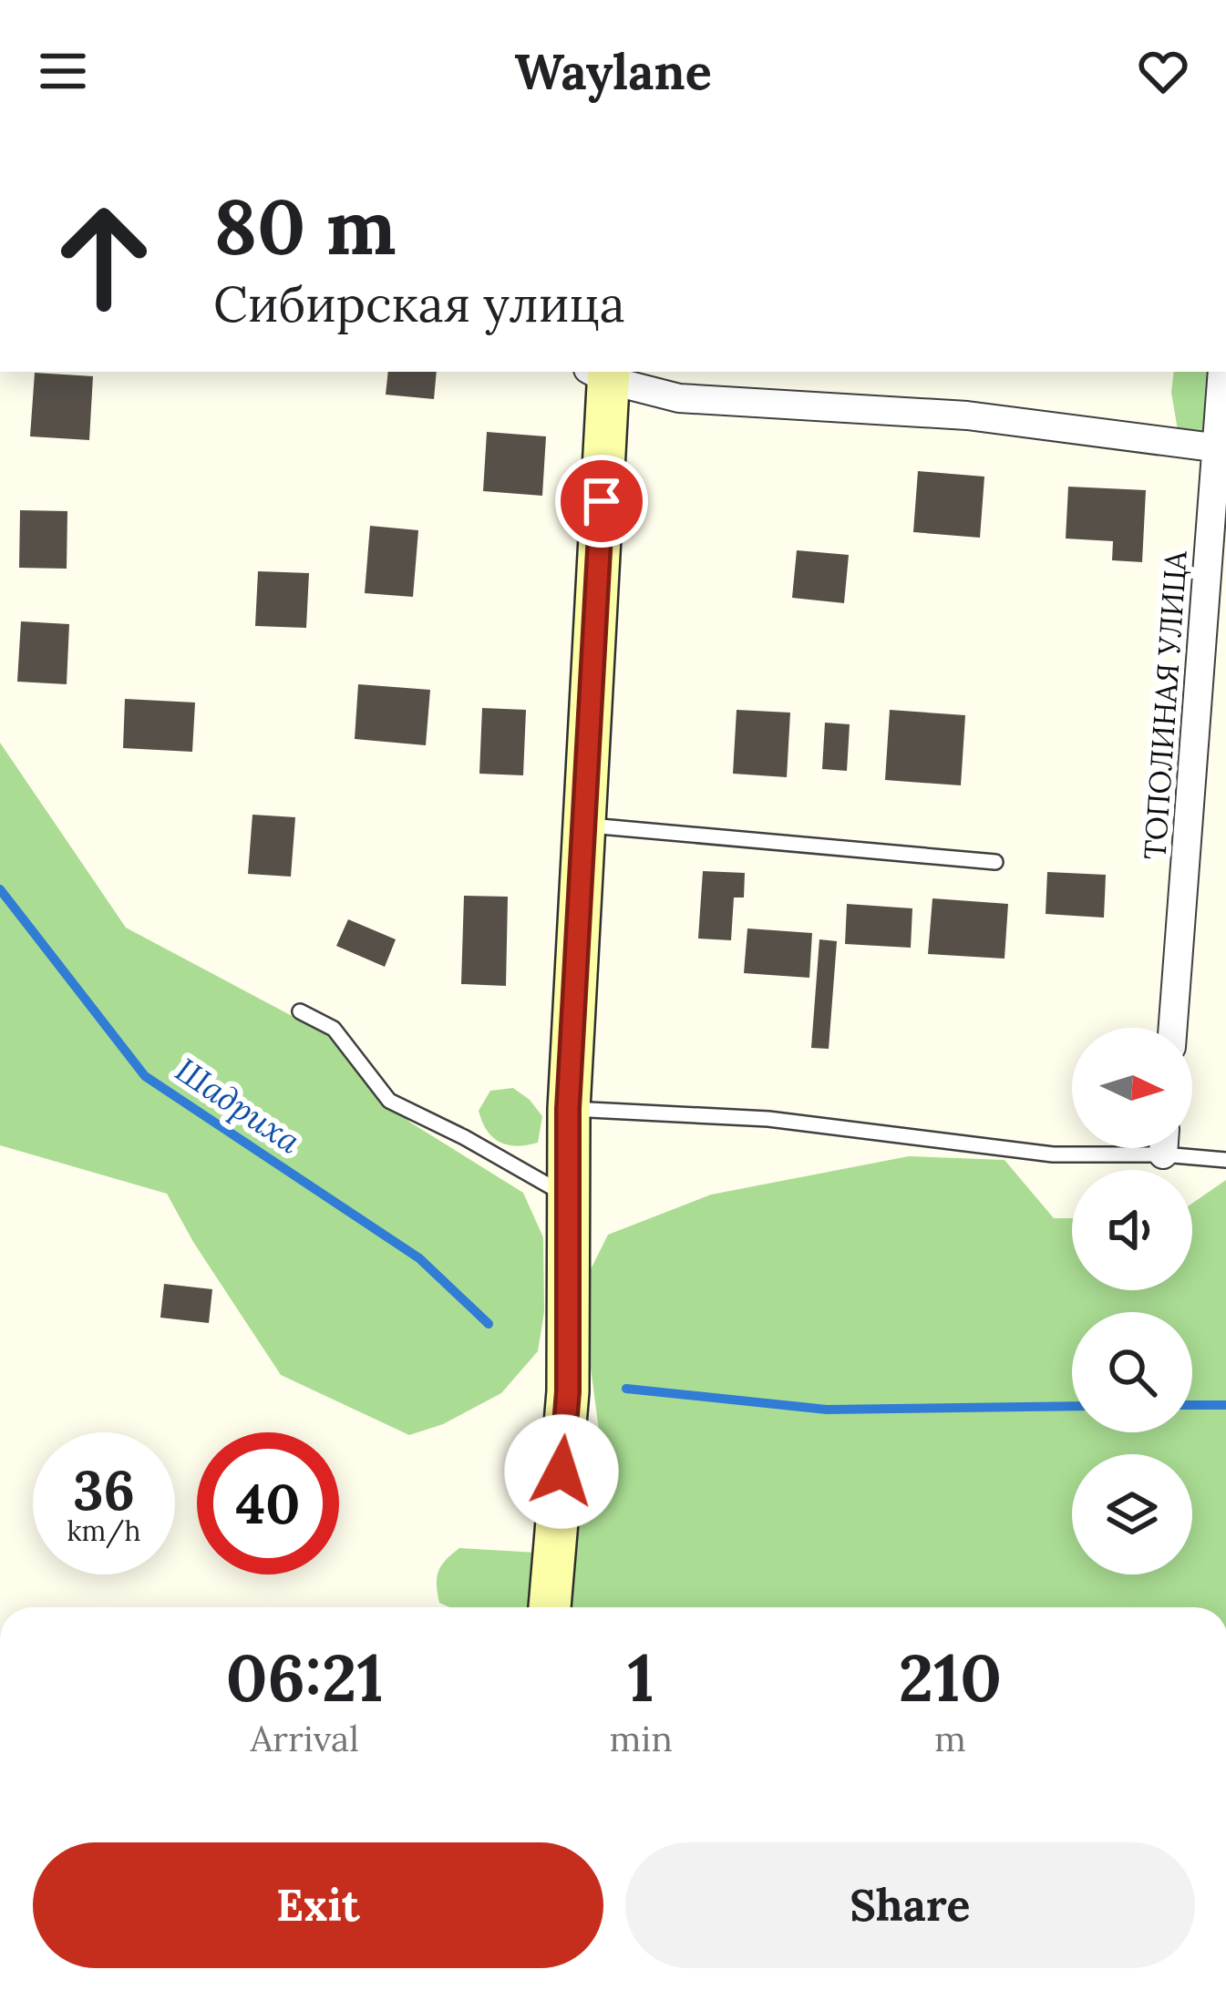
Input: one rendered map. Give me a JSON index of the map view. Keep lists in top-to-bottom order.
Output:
{
  "streets": {
    "street": ["ТОПОЛИНАЯ УЛИЦА"]
  },
  "water": ["Шадриха"],
  "north": "right",
  "page": {
    "header": "Waylane",
    "turn": ["80 m", "Сибирская улица"],
    "speed": "36 km/h",
    "limit": "40",
    "eta": [
      "06:21",
      "Arrival",
      "1",
      "min",
      "210",
      "m"
    ],
    "buttons": ["Exit", "Share"]
  }
}
